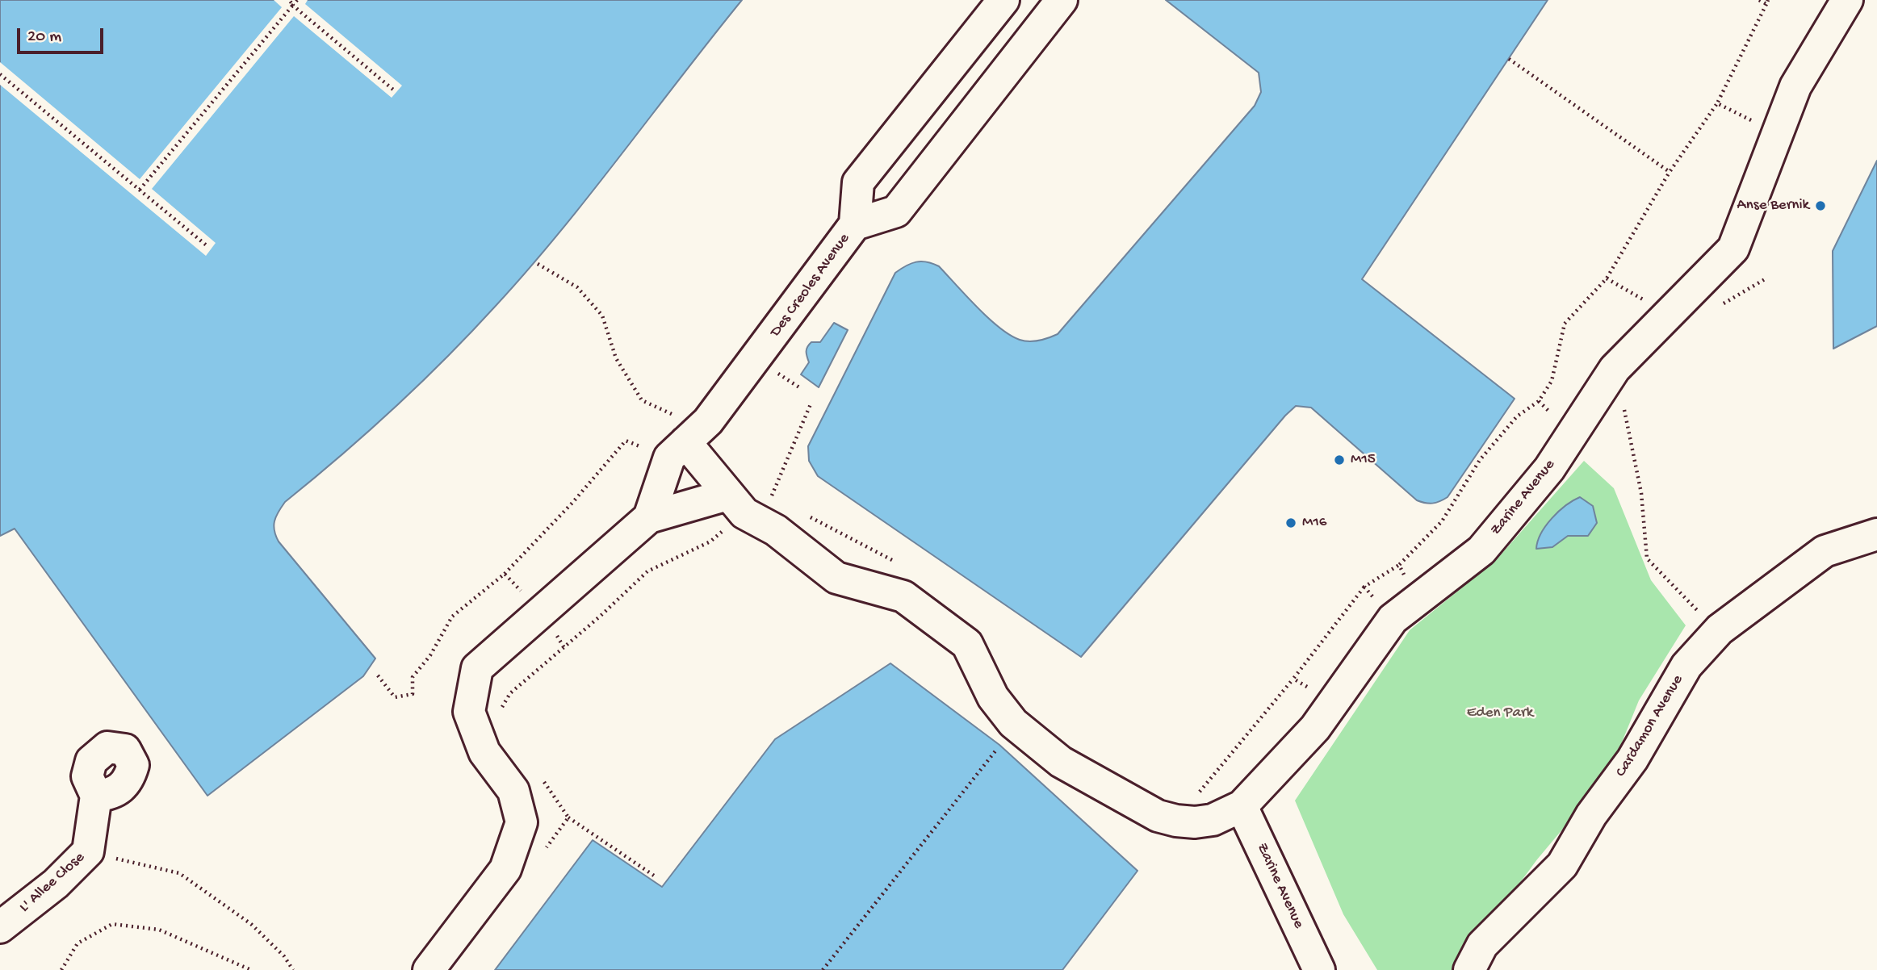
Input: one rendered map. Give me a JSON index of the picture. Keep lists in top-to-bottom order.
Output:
{
  "streets": {
    "street": [
      "Des Creoles Avenue",
      "Zarine Avenue",
      "Cardamon Avenue",
      "L' Allee Close"
    ]
  },
  "parks": ["Eden Park"],
  "places": ["Anse Bernik", "M15", "M16"],
  "scale_bar": "20 m"
}
